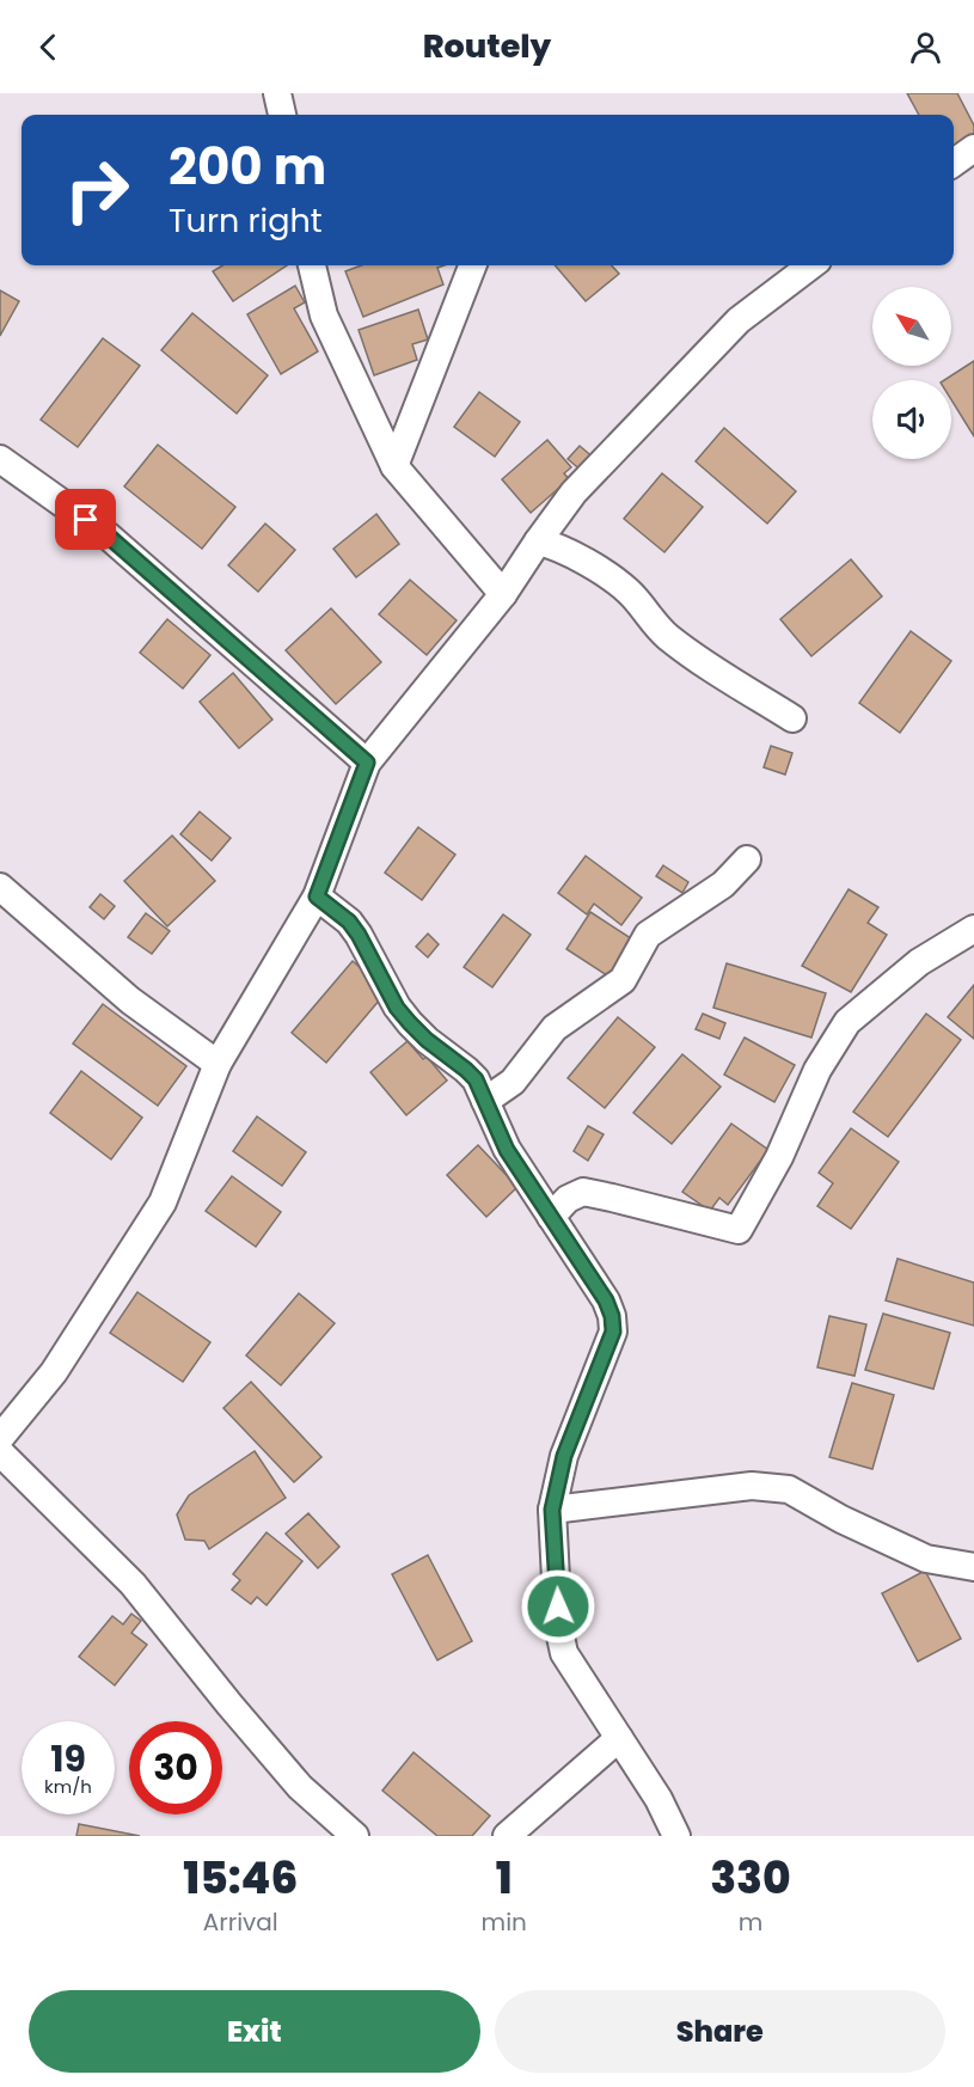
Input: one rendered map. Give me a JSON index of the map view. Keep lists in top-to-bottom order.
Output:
{
  "north": "top left",
  "page": {
    "header": "Routely",
    "turn": ["200 m", "Turn right"],
    "speed": "19 km/h",
    "limit": "30",
    "eta": [
      "15:46",
      "Arrival",
      "1",
      "min",
      "330",
      "m"
    ],
    "buttons": ["Exit", "Share"]
  }
}
